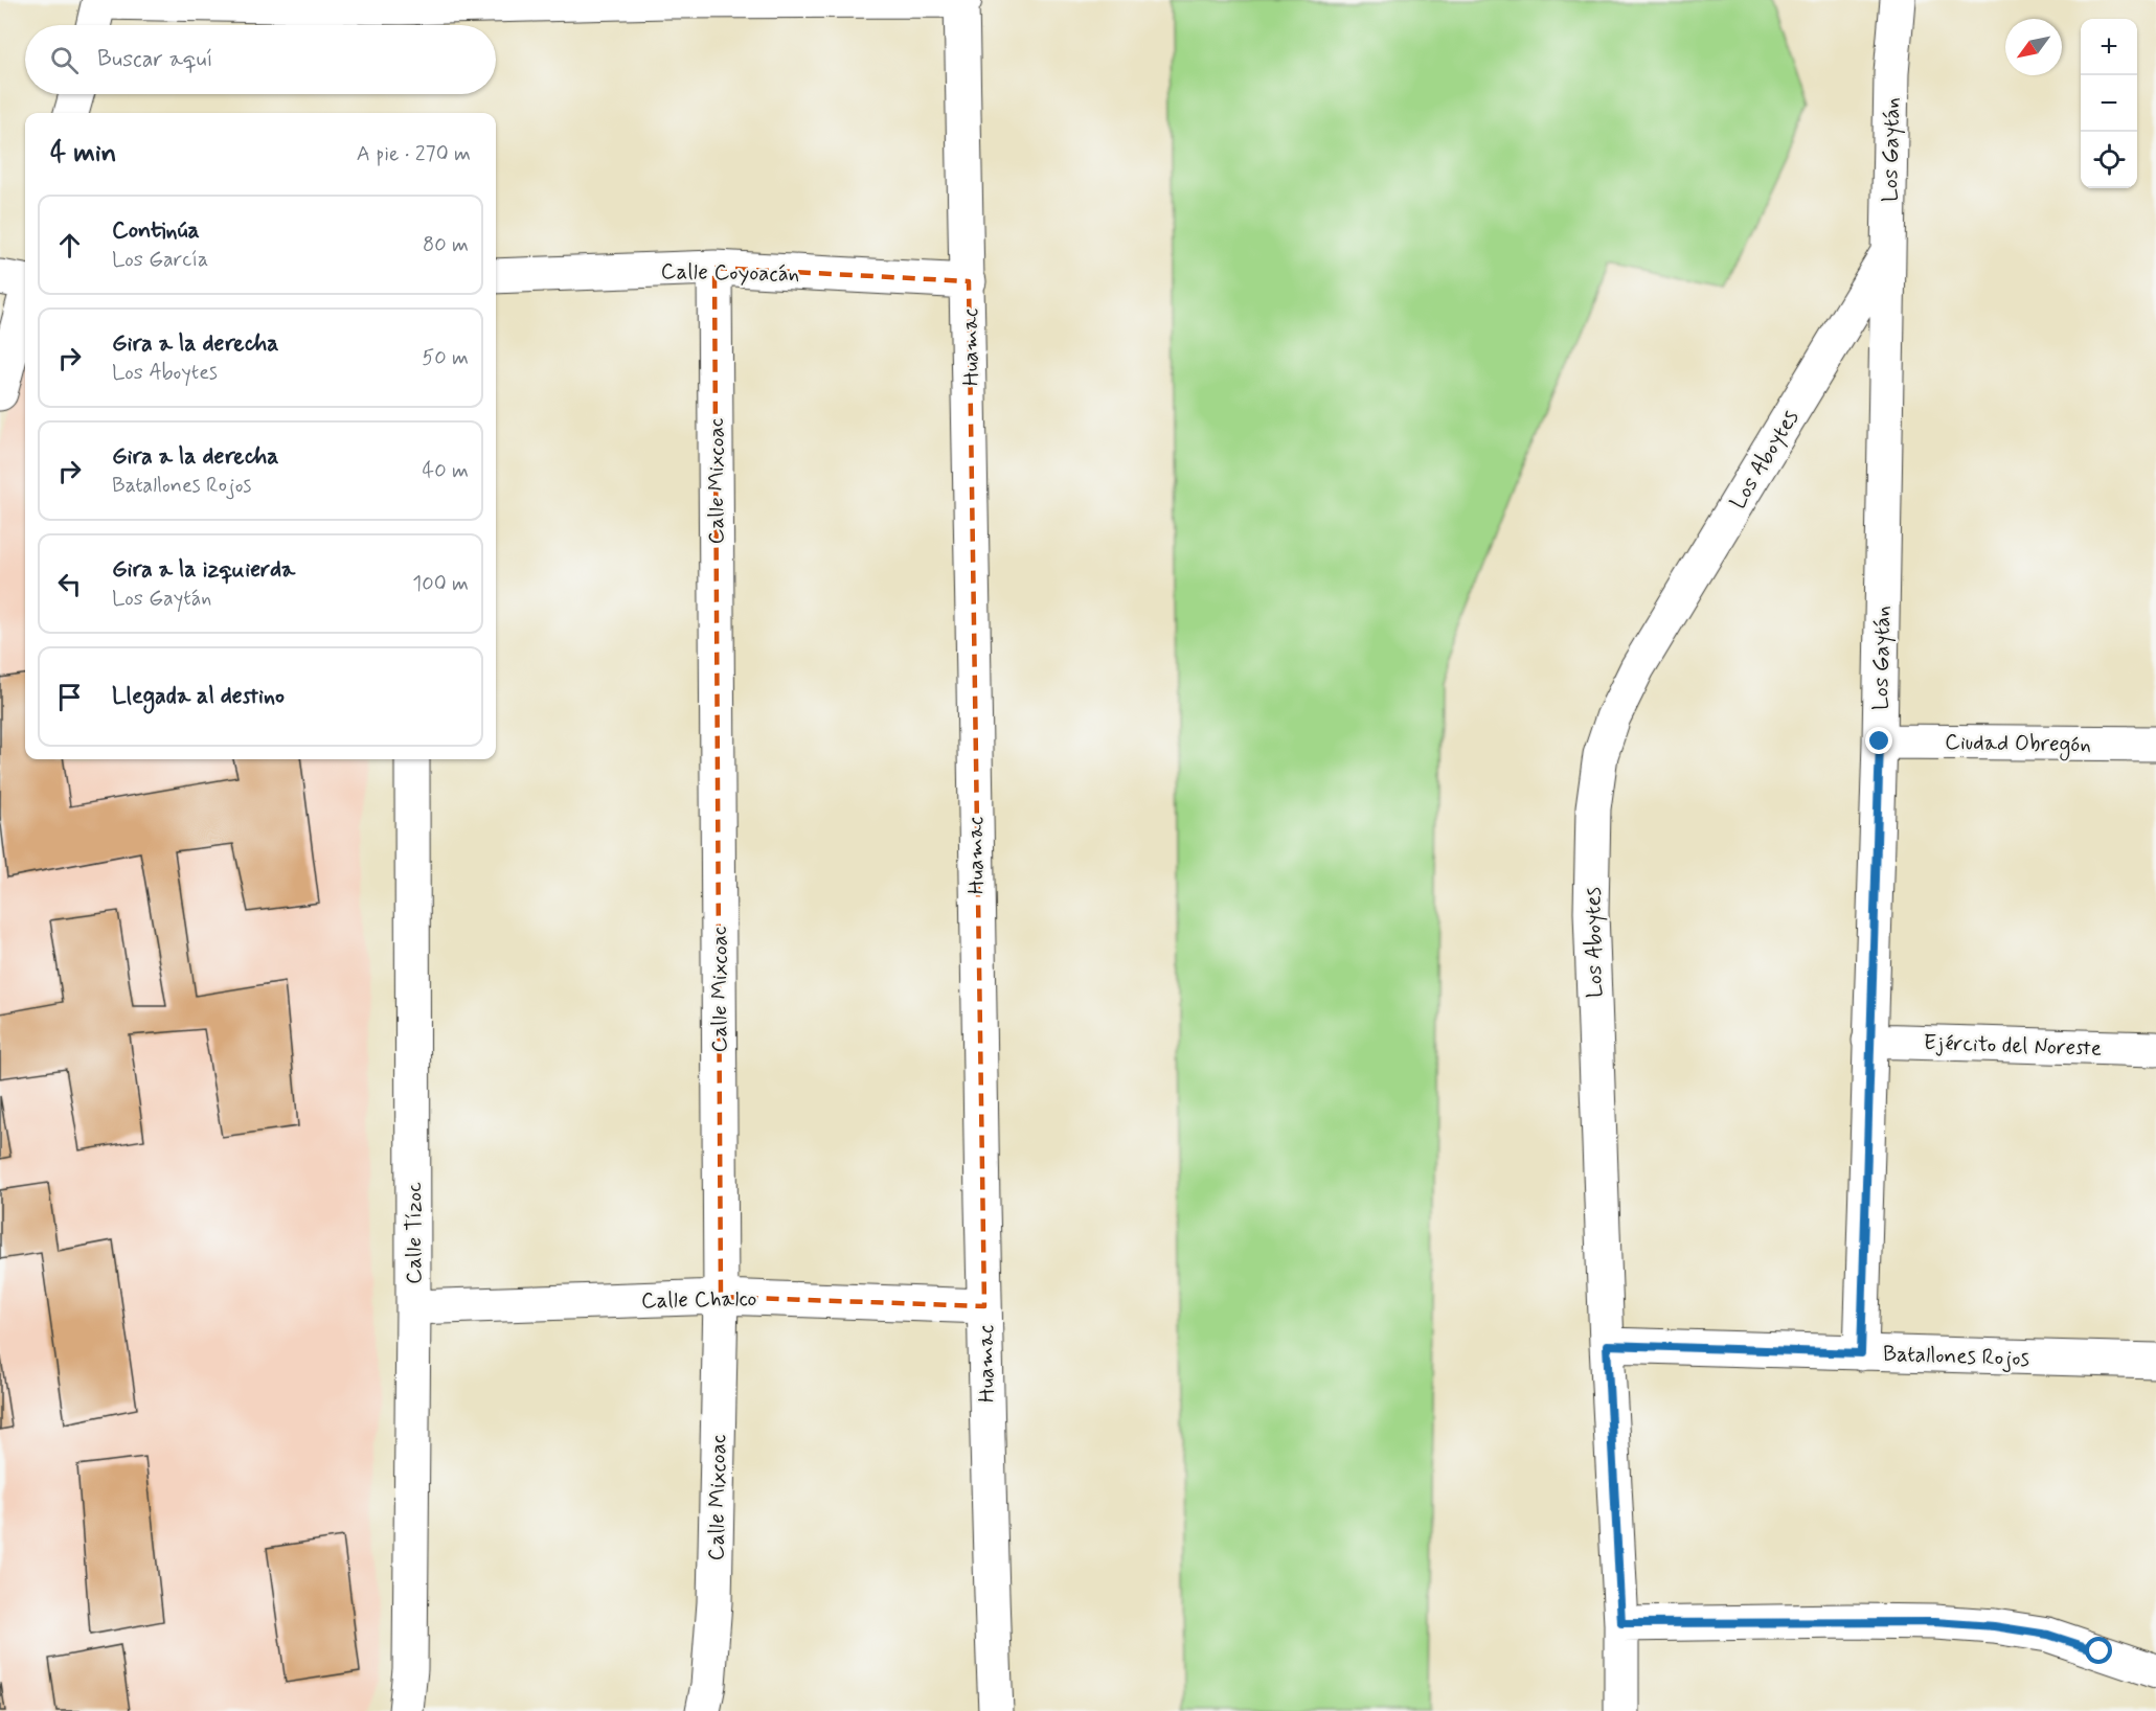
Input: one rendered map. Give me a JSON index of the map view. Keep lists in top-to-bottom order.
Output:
{
  "streets": {
    "street": [
      "Los Gaytán",
      "Calle Coyoacán",
      "Huamac",
      "Los Aboytes",
      "Calle Mixcoac",
      "Ciudad Obregón",
      "Ejército del Noreste",
      "Calle Tízoc",
      "Calle Chalco",
      "Batallones Rojos"
    ]
  },
  "crossings": [
    ["Los Gaytán", "Los Aboytes"],
    ["Los Gaytán", "Ciudad Obregón"],
    ["Los Gaytán", "Ejército del Noreste"],
    ["Los Gaytán", "Batallones Rojos"],
    ["Calle Coyoacán", "Huamac"],
    ["Calle Coyoacán", "Calle Mixcoac"],
    ["Huamac", "Calle Chalco"],
    ["Los Aboytes", "Batallones Rojos"],
    ["Calle Mixcoac", "Calle Chalco"],
    ["Calle Tízoc", "Calle Chalco"]
  ],
  "north": "bottom left",
  "page": {
    "map_buttons": ["+", "−"],
    "search": "Buscar aquí",
    "heading": ["4 min", "A pie · 270 m"],
    "list": [
      ["Continúa", "Los García", "80 m"],
      ["Gira a la derecha", "Los Aboytes", "50 m"],
      ["Gira a la derecha", "Batallones Rojos", "40 m"],
      ["Gira a la izquierda", "Los Gaytán", "100 m"],
      "Llegada al destino"
    ]
  }
}
